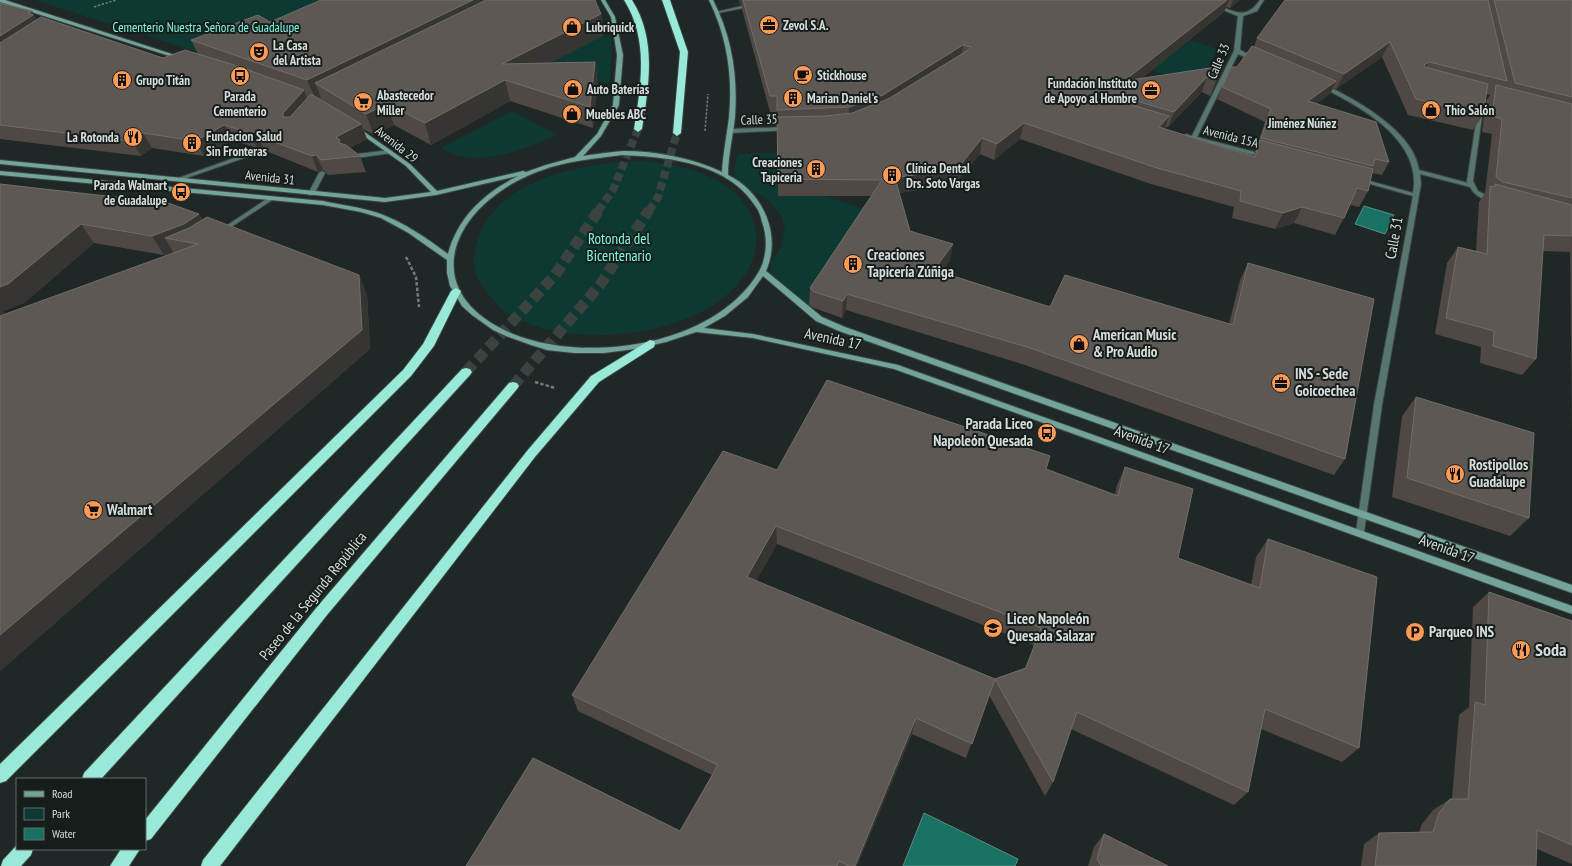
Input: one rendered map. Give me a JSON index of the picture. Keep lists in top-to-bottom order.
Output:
{
  "streets": {
    "highway": ["Paseo de la Segunda República"],
    "main road": ["Avenida 29", "Avenida 31", "Avenida 17"],
    "street": [
      "Calle 33",
      "Calle 35",
      "Avenida 15A",
      "Calle 31"
    ]
  },
  "crossings": [
    ["Calle 33", "Avenida 15A"],
    ["Avenida 29", "Avenida 31"],
    ["Calle 31", "Avenida 17"]
  ],
  "districts": ["Jiménez Núñez"],
  "parks": ["Cementerio Nuestra Señora de Guadalupe", "Rotonda del Bicentenario"],
  "places": {
    "office": ["Zevol S.A.", "Fundación Instituto de Apoyo al Hombre", "INS - Sede Goicoechea"],
    "shop": [
      "Lubriquick",
      "Auto Baterías",
      "Thio Salón",
      "Muebles ABC",
      "American Music & Pro Audio"
    ],
    "theatre": ["La Casa del Artista"],
    "cafe": ["Stickhouse"],
    "bus stop": ["Parada Cementerio", "Parada Walmart de Guadalupe", "Parada Liceo Napoleón Quesada"],
    "building": [
      "Grupo Titán",
      "Marian Daniel's",
      "Fundacion Salud Sin Fronteras",
      "Creaciones Tapiceria",
      "Clínica Dental Drs. Soto Vargas",
      "Creaciones Tapicería Zúñiga"
    ],
    "supermarket": ["Abastecedor Miller", "Walmart"],
    "restaurant": ["La Rotonda", "Rostipollos Guadalupe", "Soda"],
    "school or university": ["Liceo Napoleón Quesada Salazar"],
    "parking": ["Parqueo INS"]
  },
  "legend": ["Road", "Park", "Water"]
}
